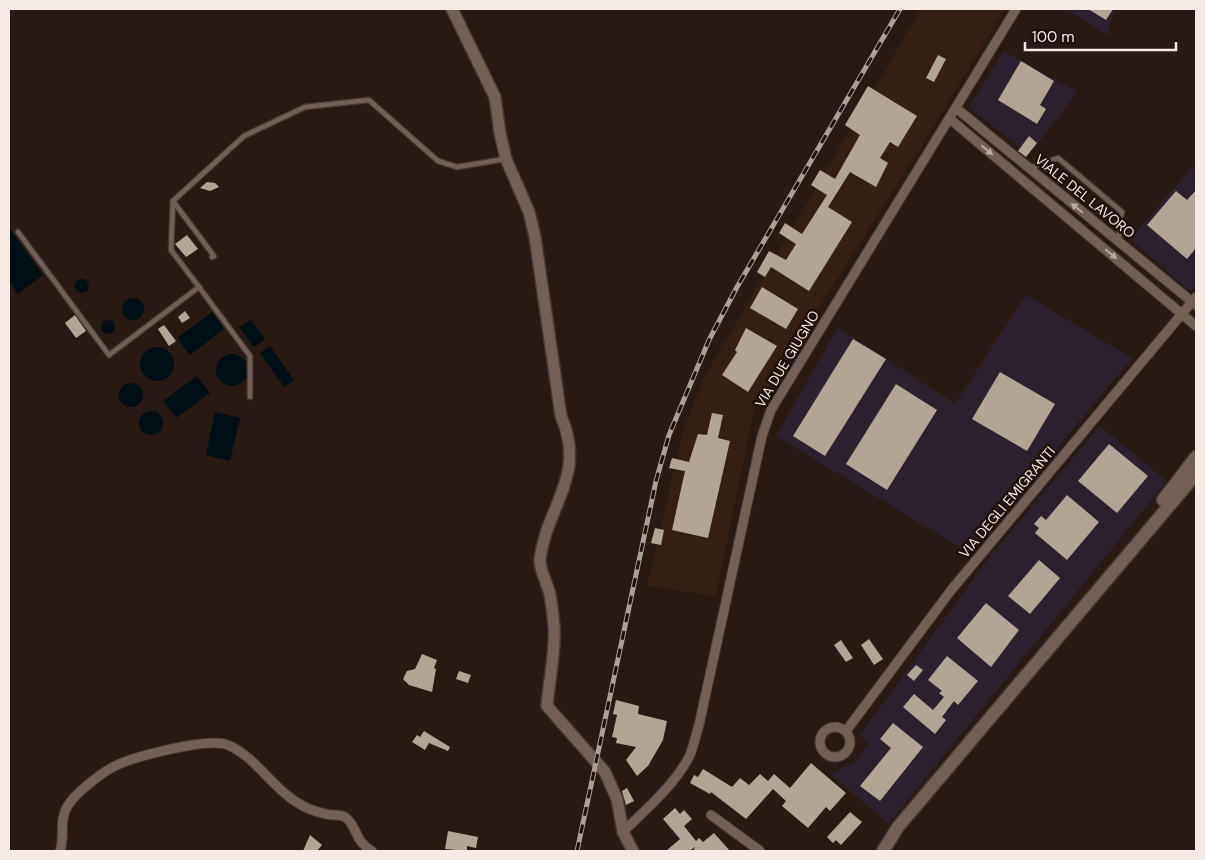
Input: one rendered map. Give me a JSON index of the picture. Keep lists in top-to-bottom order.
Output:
{
  "streets": {
    "street": ["VIALE DEL LAVORO", "VIA DUE GIUGNO", "VIA DEGLI EMIGRANTI"]
  },
  "crossings": [
    ["VIALE DEL LAVORO", "VIA DUE GIUGNO"],
    ["VIALE DEL LAVORO", "VIA DEGLI EMIGRANTI"]
  ],
  "scale_bar": "100 m"
}
